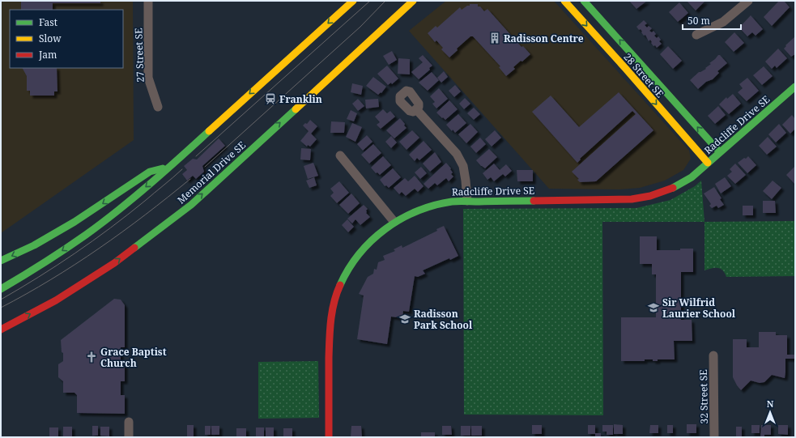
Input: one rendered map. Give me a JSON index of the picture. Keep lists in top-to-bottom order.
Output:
{
  "streets": {
    "main road": ["28 Street SE", "Radcliffe Drive SE", "Memorial Drive SE"],
    "street": ["27 Street SE", "32 Street SE"]
  },
  "crossings": [
    ["28 Street SE", "Radcliffe Drive SE"]
  ],
  "places": {
    "building": ["Radisson Centre"],
    "station": ["Franklin"],
    "school or university": ["Sir Wilfrid Laurier School", "Radisson Park School"],
    "church": ["Grace Baptist Church"]
  },
  "legend": ["Fast", "Slow", "Jam"],
  "scale_bar": "50 m",
  "north": "top"
}
